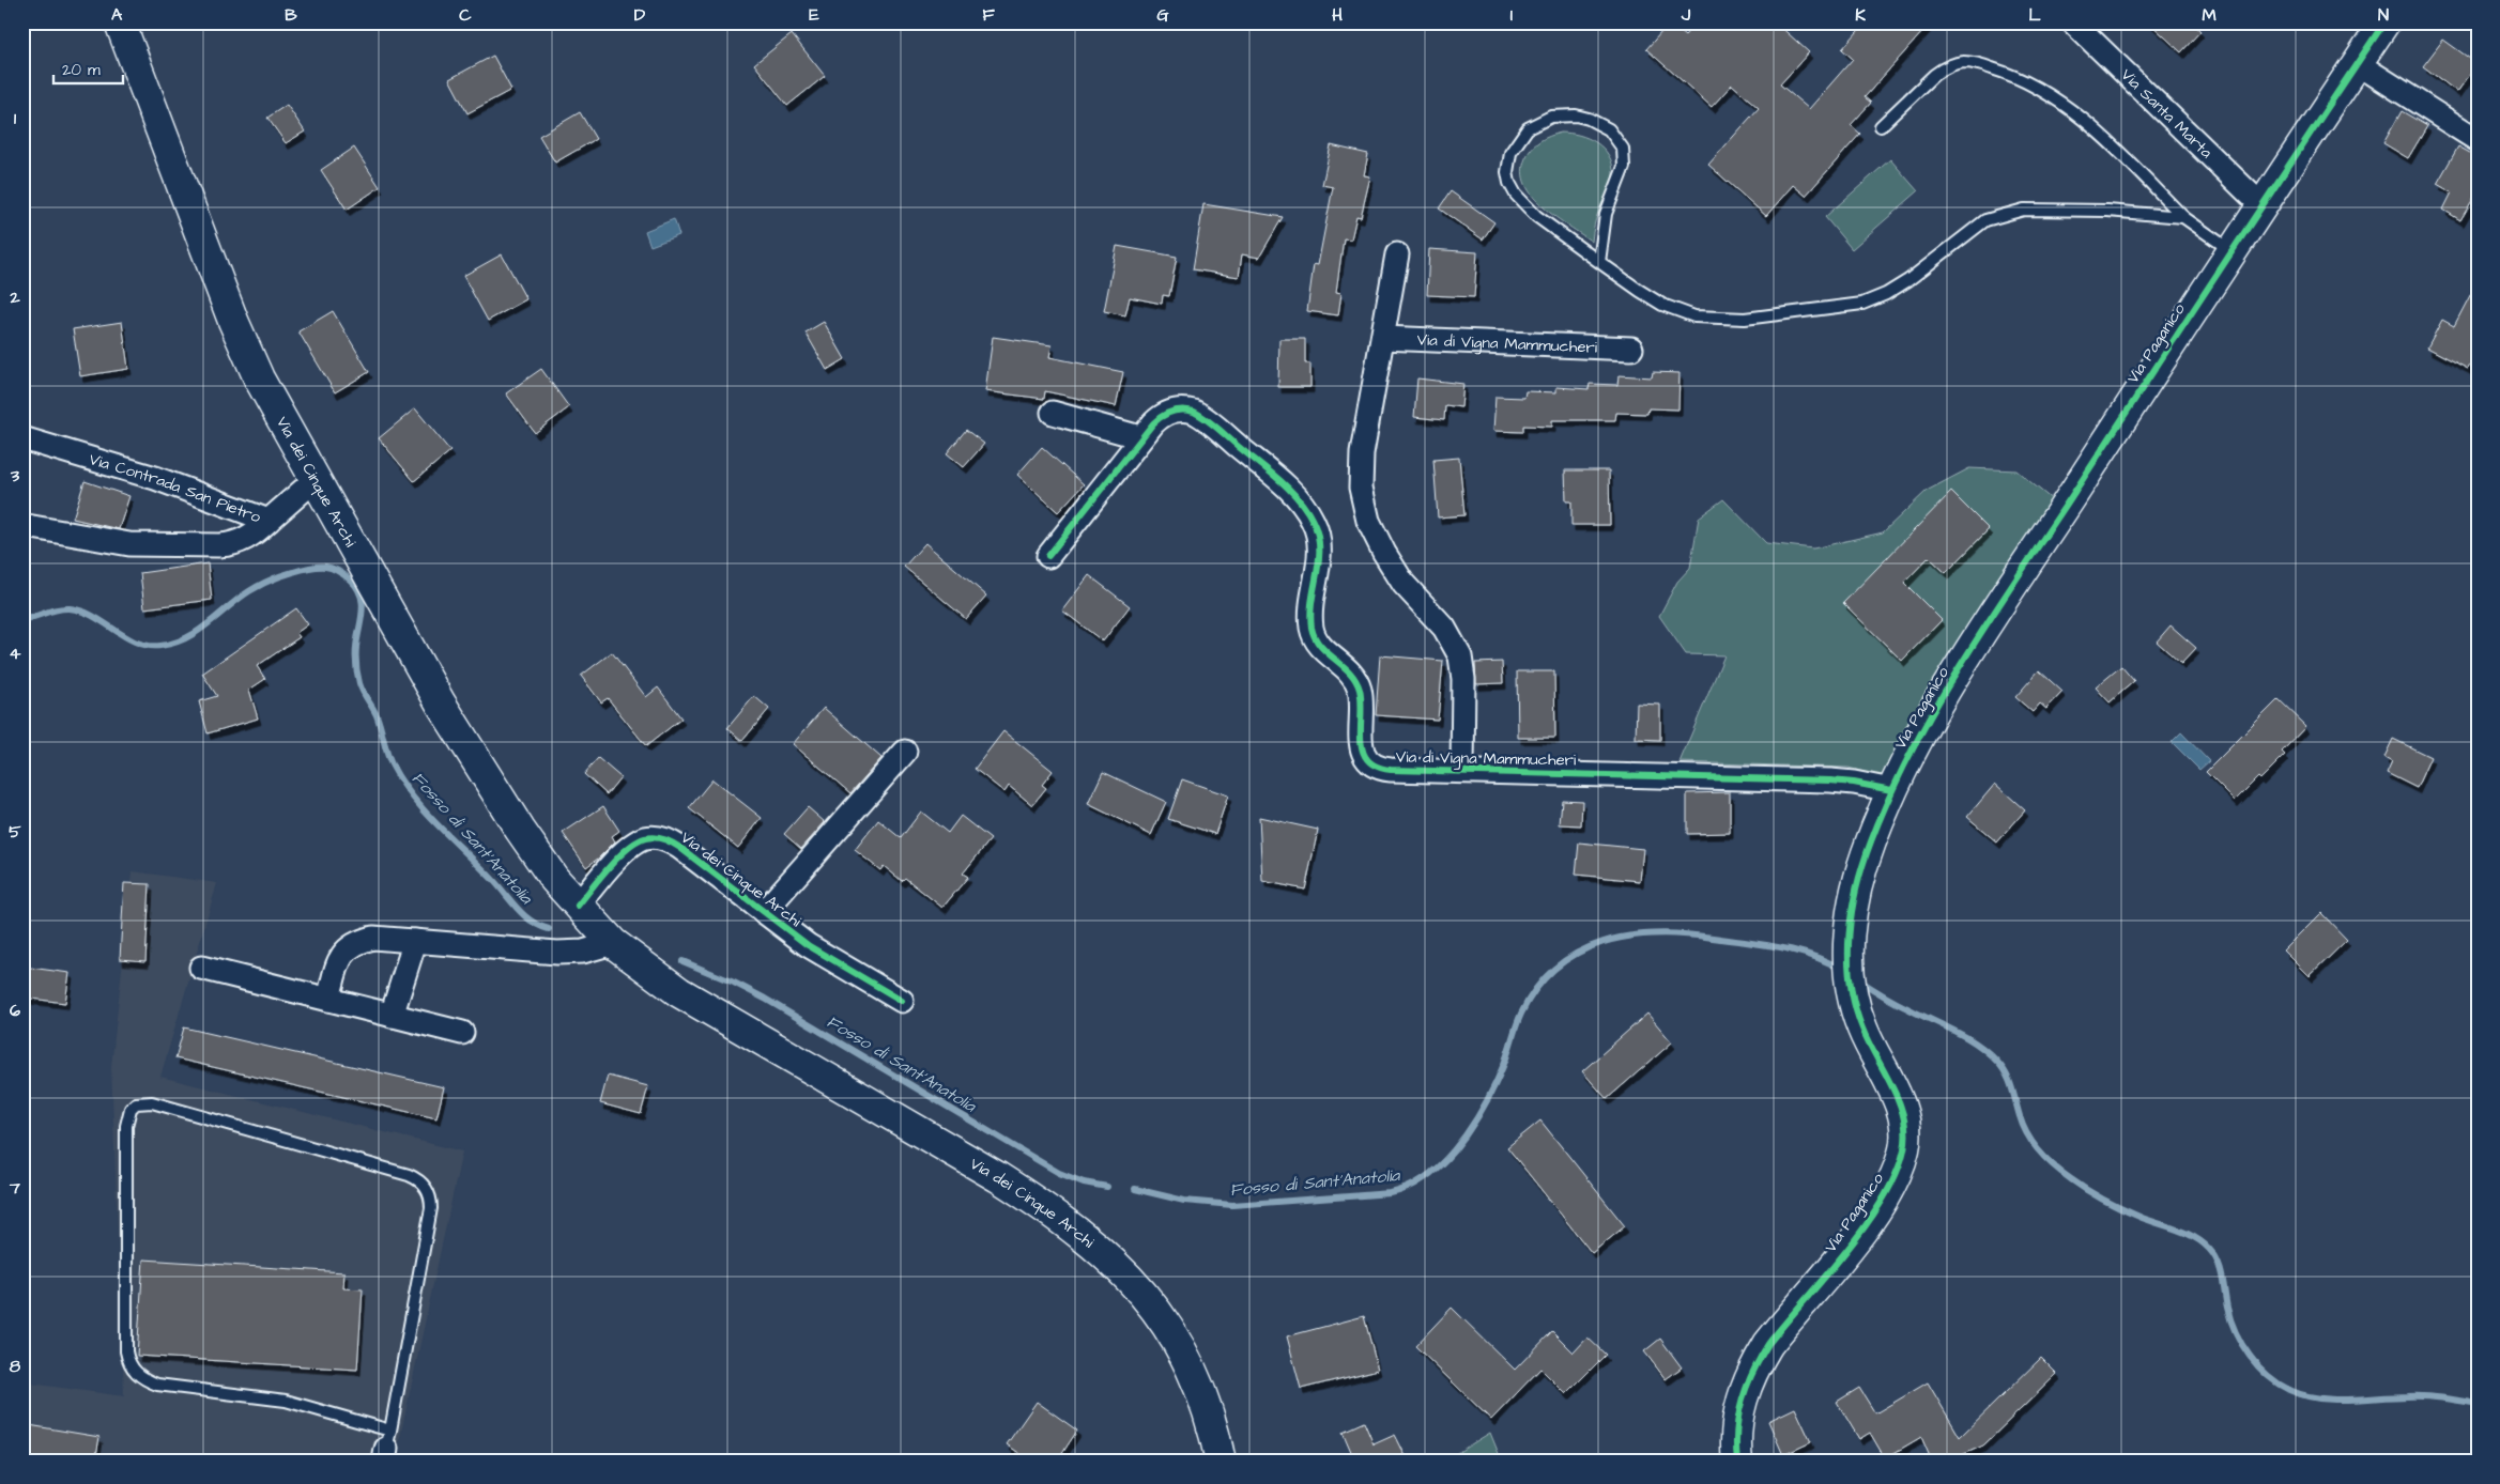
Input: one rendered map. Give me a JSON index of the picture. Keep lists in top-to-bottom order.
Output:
{
  "streets": {
    "main road": ["Via Paganico", "Via dei Cinque Archi"],
    "street": ["Via Santa Marta", "Via di Vigna Mammucheri", "Via Contrada San Pietro"]
  },
  "crossings": [
    ["Via Santa Marta", "Via Paganico"],
    ["Via di Vigna Mammucheri", "Via Paganico"],
    ["Via dei Cinque Archi", "Via Contrada San Pietro"]
  ],
  "water": ["Fosso di Sant'Anatolia"],
  "scale_bar": "20 m",
  "grid": {
    "columns": [
      "A",
      "B",
      "C",
      "D",
      "E",
      "F",
      "G",
      "H",
      "I",
      "J",
      "K",
      "L",
      "M",
      "N"
    ],
    "rows": [
      "1",
      "2",
      "3",
      "4",
      "5",
      "6",
      "7",
      "8"
    ]
  }
}
